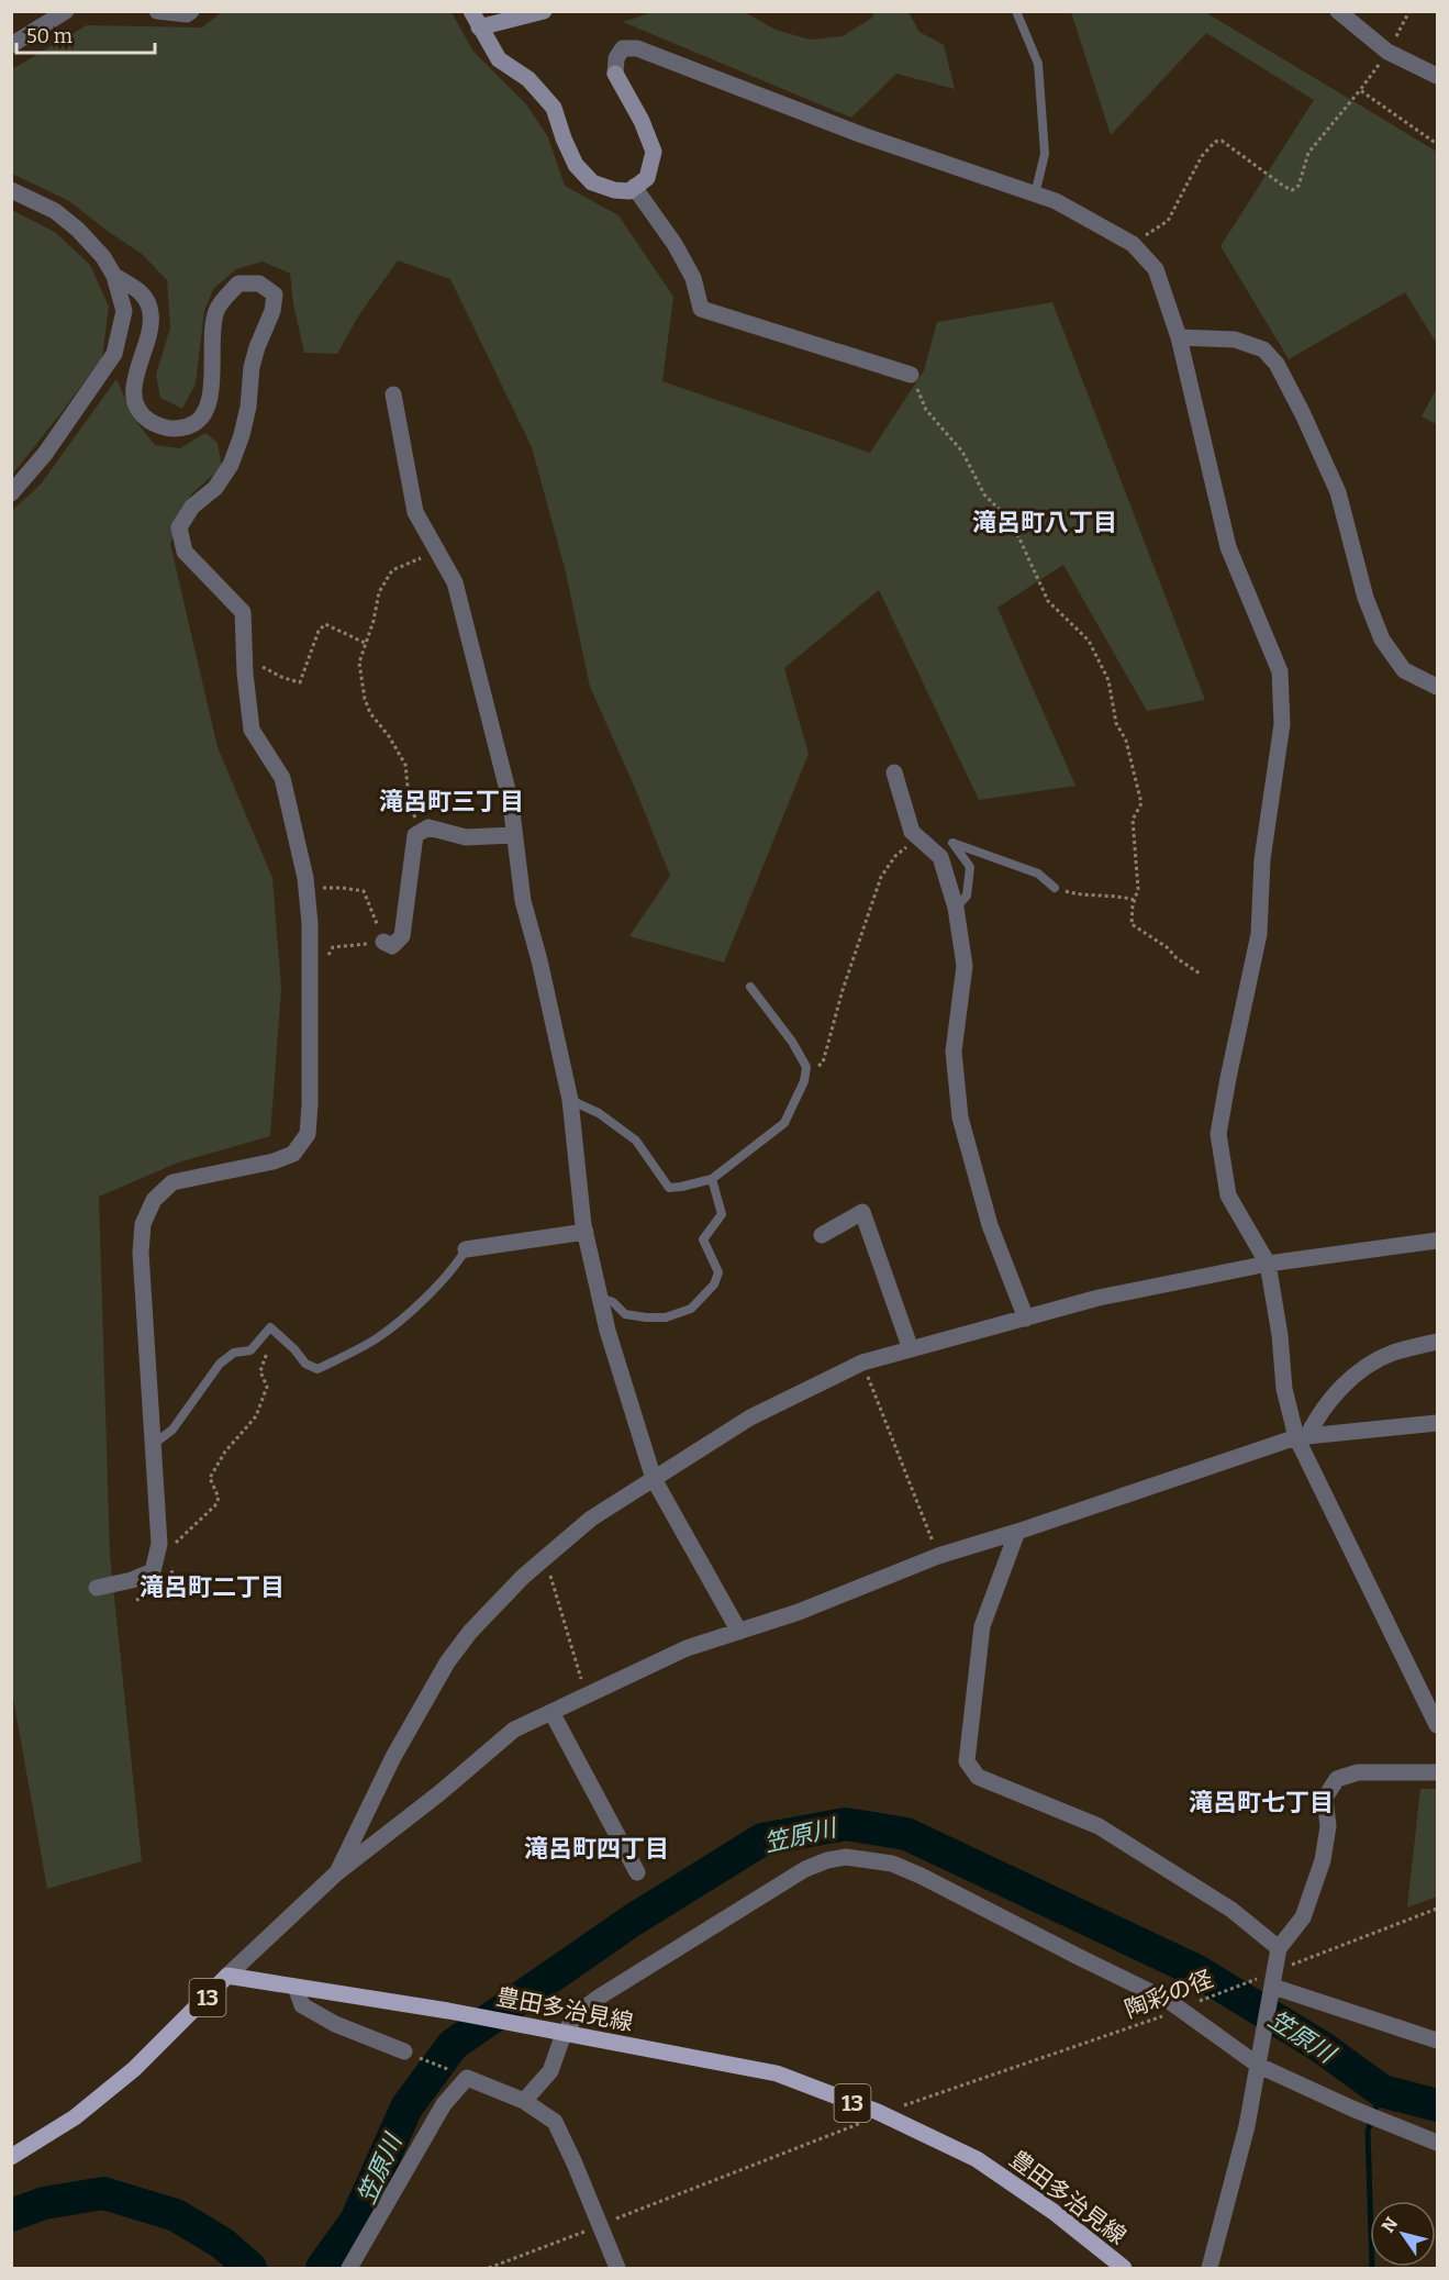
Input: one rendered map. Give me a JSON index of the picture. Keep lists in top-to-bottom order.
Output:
{
  "streets": {
    "main road": ["13", "豊田多治見線"],
    "path": ["陶彩の径"]
  },
  "crossings": [
    ["13", "豊田多治見線"]
  ],
  "districts": [
    "滝呂町八丁目",
    "滝呂町三丁目",
    "滝呂町二丁目",
    "滝呂町七丁目",
    "滝呂町四丁目"
  ],
  "water": ["笠原川"],
  "scale_bar": "50 m",
  "north": "top left"
}
